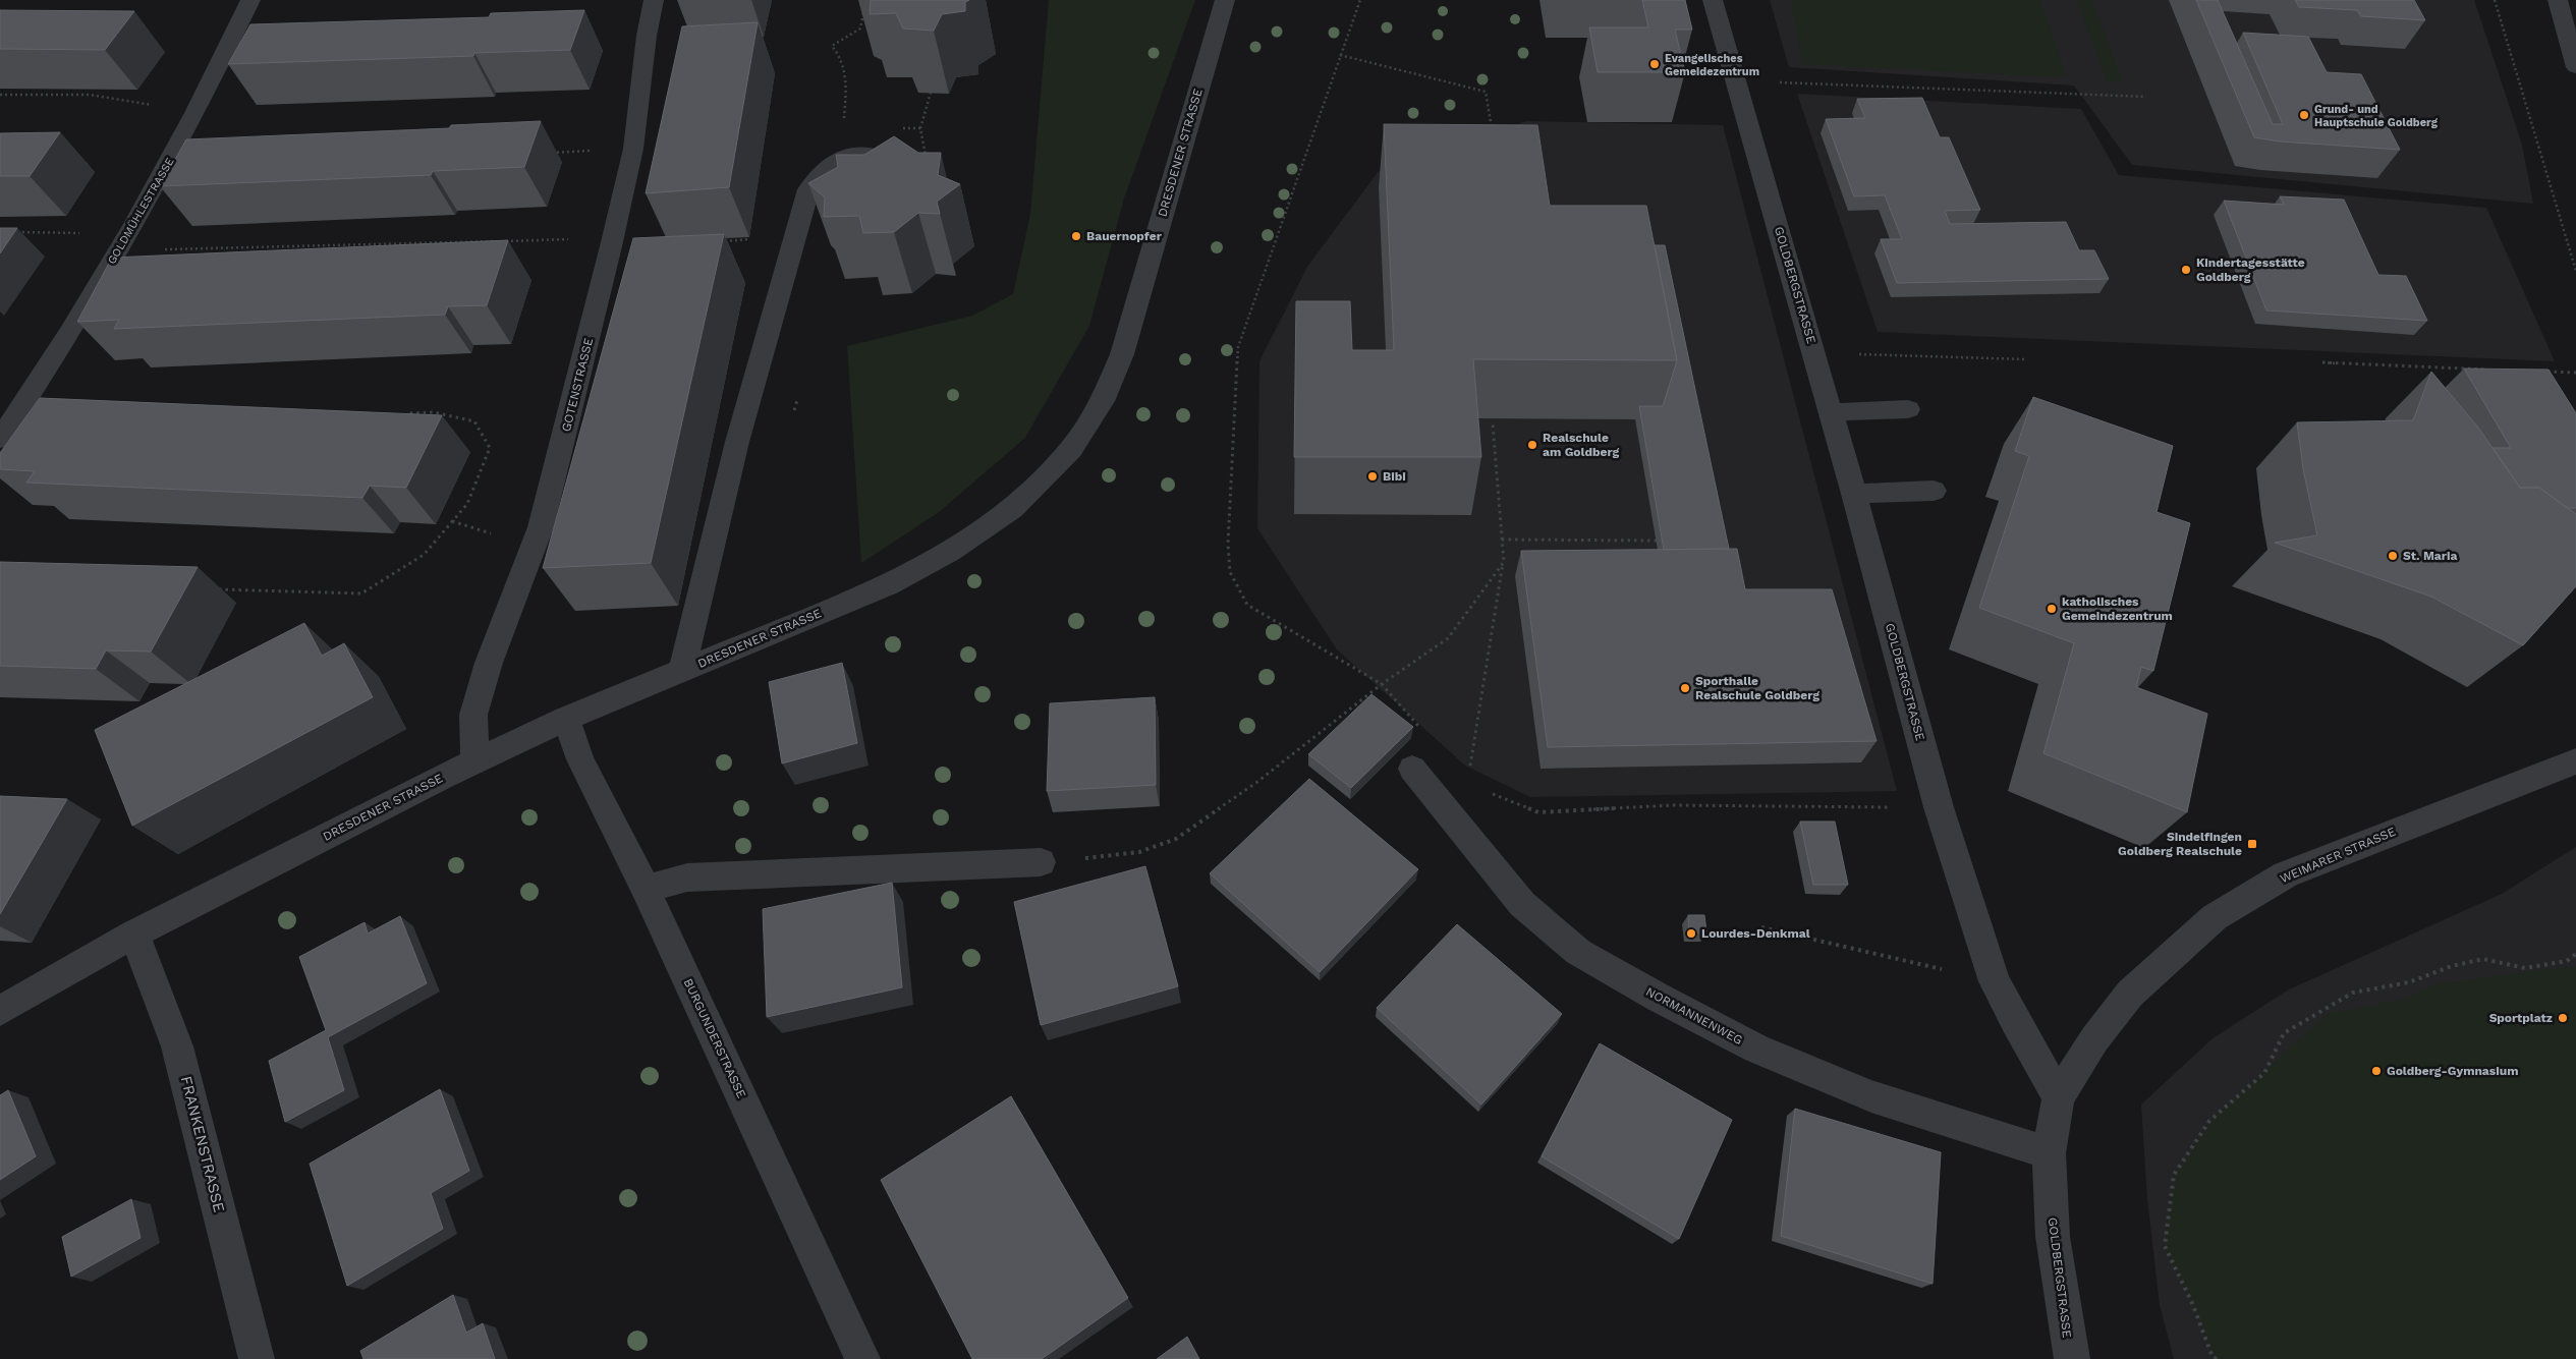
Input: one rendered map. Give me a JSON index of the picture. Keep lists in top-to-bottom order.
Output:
{
  "streets": {
    "street": [
      "DRESDENER STRASSE",
      "GOLDMÜHLESTRASSE",
      "GOLDBERGSTRASSE",
      "GOTENSTRASSE",
      "WEIMARER STRASSE",
      "NORMANNENWEG",
      "BURGUNDERSTRASSE",
      "FRANKENSTRASSE"
    ]
  },
  "crossings": [
    ["DRESDENER STRASSE", "GOTENSTRASSE"],
    ["DRESDENER STRASSE", "BURGUNDERSTRASSE"],
    ["DRESDENER STRASSE", "FRANKENSTRASSE"],
    ["GOLDBERGSTRASSE", "WEIMARER STRASSE"],
    ["GOLDBERGSTRASSE", "NORMANNENWEG"]
  ],
  "places": {
    "other": [
      "Evangelisches Gemeidezentrum",
      "Grund- und Hauptschule Goldberg",
      "Bauernopfer",
      "Kindertagesstätte Goldberg",
      "Realschule am Goldberg",
      "Bibi",
      "St. Maria",
      "katholisches Gemeindezentrum",
      "Sporthalle Realschule Goldberg",
      "Lourdes-Denkmal",
      "Sportplatz",
      "Goldberg-Gymnasium"
    ],
    "transit": ["Sindelfingen Goldberg Realschule"]
  }
}
